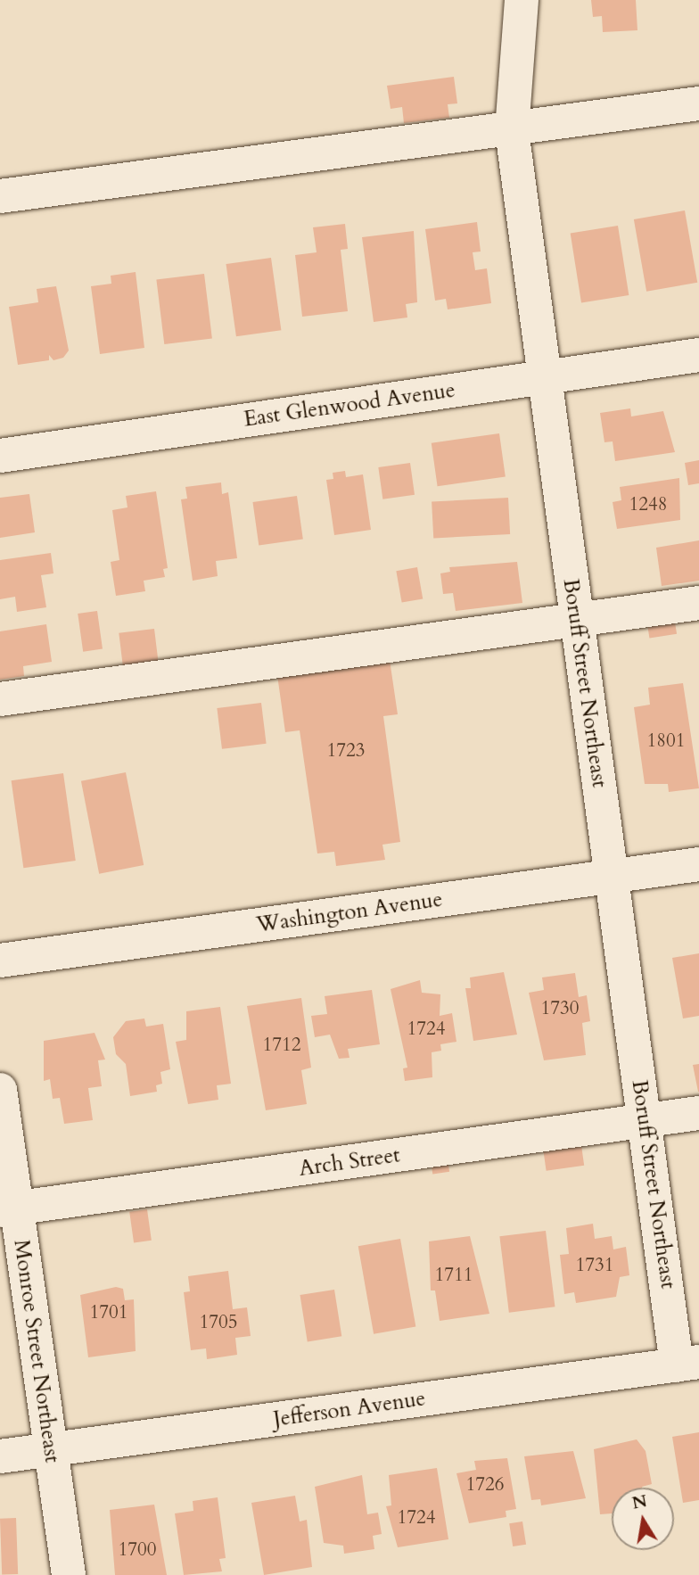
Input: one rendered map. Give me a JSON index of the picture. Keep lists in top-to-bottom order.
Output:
{
  "streets": {
    "street": [
      "East Glenwood Avenue",
      "Boruff Street Northeast",
      "Washington Avenue",
      "Arch Street",
      "Monroe Street Northeast",
      "Jefferson Avenue"
    ]
  },
  "crossings": [
    ["East Glenwood Avenue", "Boruff Street Northeast"],
    ["Boruff Street Northeast", "Washington Avenue"],
    ["Boruff Street Northeast", "Arch Street"],
    ["Boruff Street Northeast", "Jefferson Avenue"],
    ["Arch Street", "Monroe Street Northeast"],
    ["Monroe Street Northeast", "Jefferson Avenue"]
  ],
  "house_numbers": [
    "1248",
    "1801",
    "1723",
    "1730",
    "1724",
    "1712",
    "1731",
    "1711",
    "1701",
    "1705",
    "1726",
    "1724",
    "1700"
  ],
  "north": "top"
}
